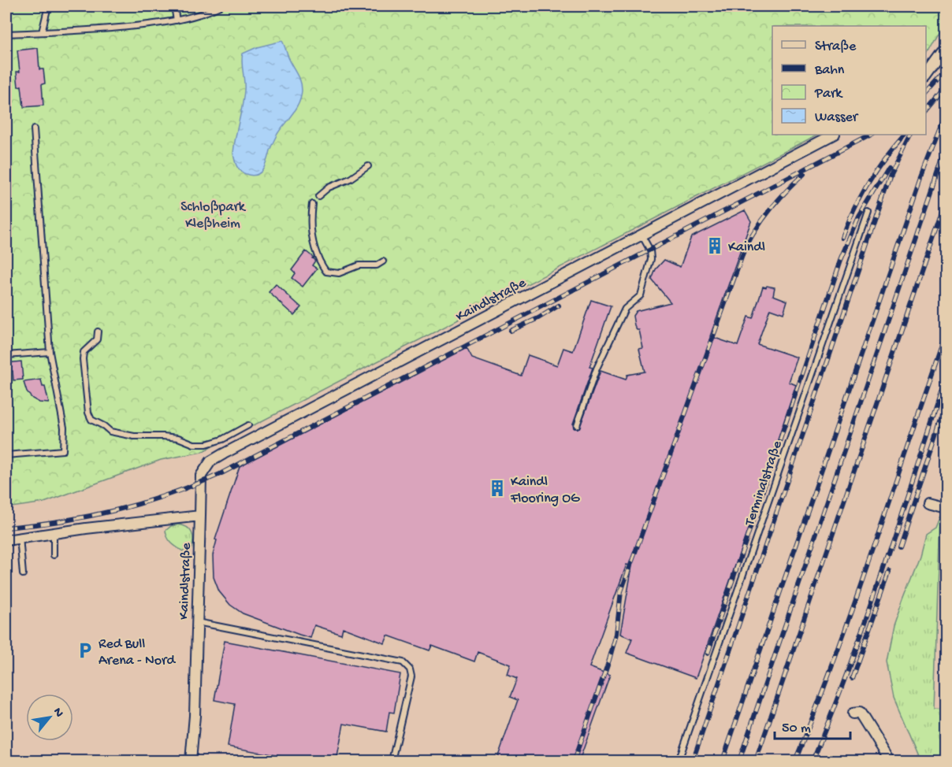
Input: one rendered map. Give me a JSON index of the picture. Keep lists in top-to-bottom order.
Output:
{
  "streets": {
    "street": ["Kaindlstraße"],
    "lane": ["Terminalstraße"]
  },
  "parks": ["Schloßpark Kleßheim"],
  "places": {
    "building": ["Kaindl", "Kaindl Flooring OG"],
    "parking": ["Red Bull Arena - Nord"]
  },
  "legend": [
    "Straße",
    "Bahn",
    "Park",
    "Wasser"
  ],
  "scale_bar": "50 m",
  "north": "top right"
}
